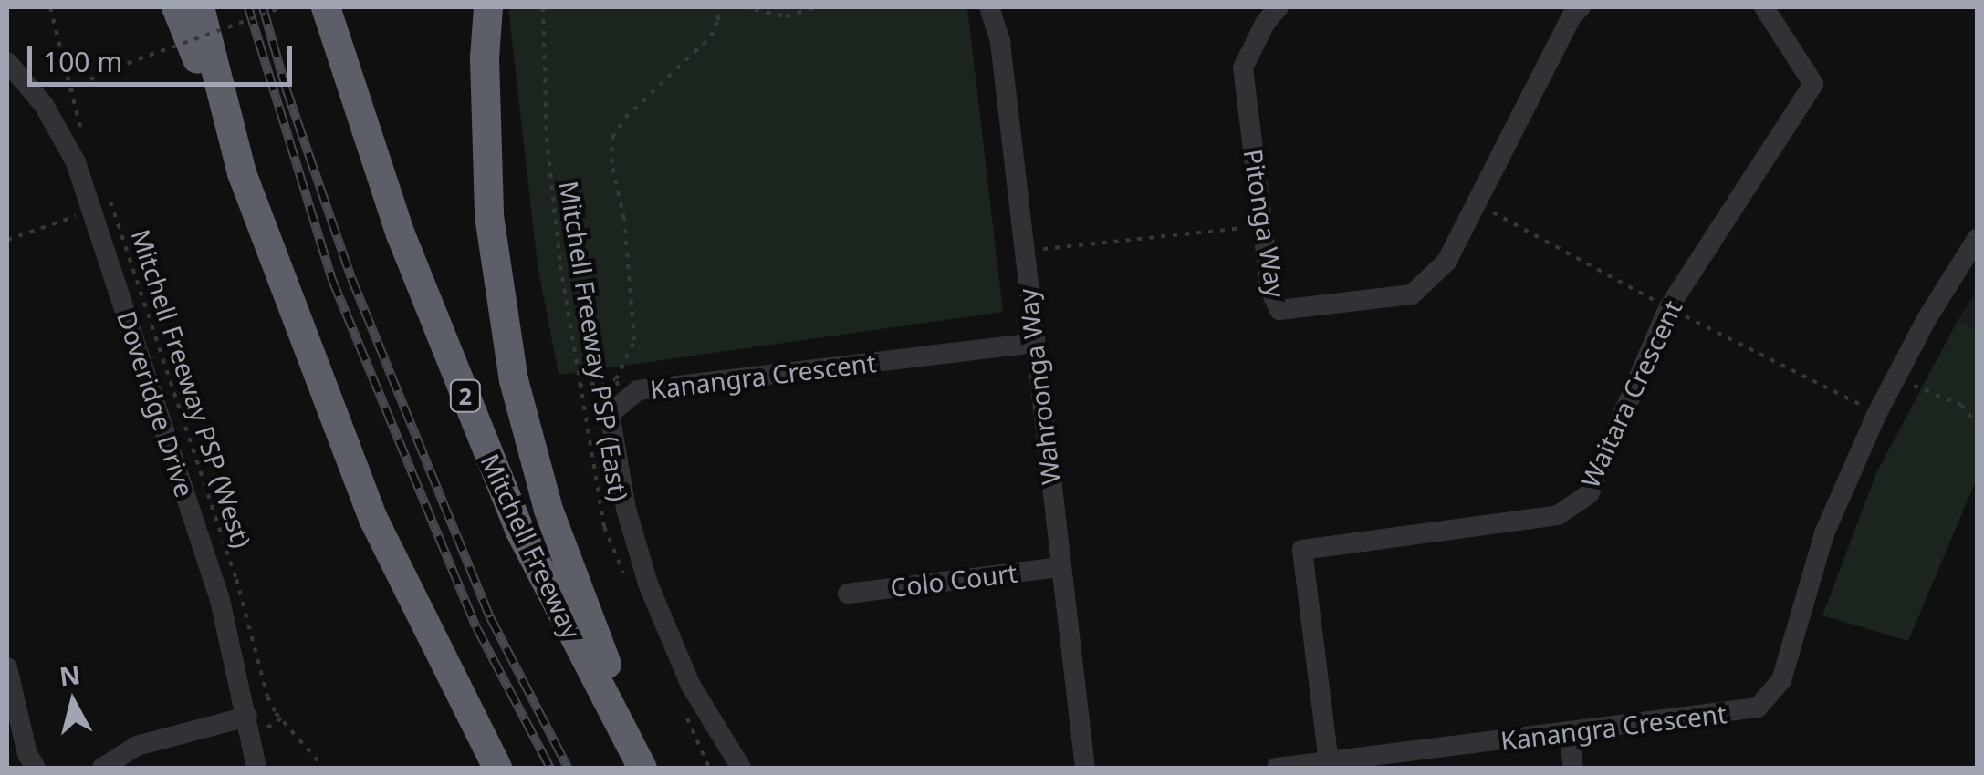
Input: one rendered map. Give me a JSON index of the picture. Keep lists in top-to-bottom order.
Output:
{
  "streets": {
    "highway": ["2", "Mitchell Freeway"],
    "street": [
      "Pitonga Way",
      "Kanangra Crescent",
      "Wahroonga Way",
      "Waitara Crescent",
      "Doveridge Drive",
      "Colo Court"
    ],
    "path": ["Mitchell Freeway PSP (East)", "Mitchell Freeway PSP (West)"]
  },
  "crossings": [
    ["Kanangra Crescent", "Wahroonga Way"],
    ["Kanangra Crescent", "Waitara Crescent"],
    ["Wahroonga Way", "Colo Court"],
    ["Mitchell Freeway PSP (West)", "Doveridge Drive"]
  ],
  "scale_bar": "100 m",
  "north": "top"
}
